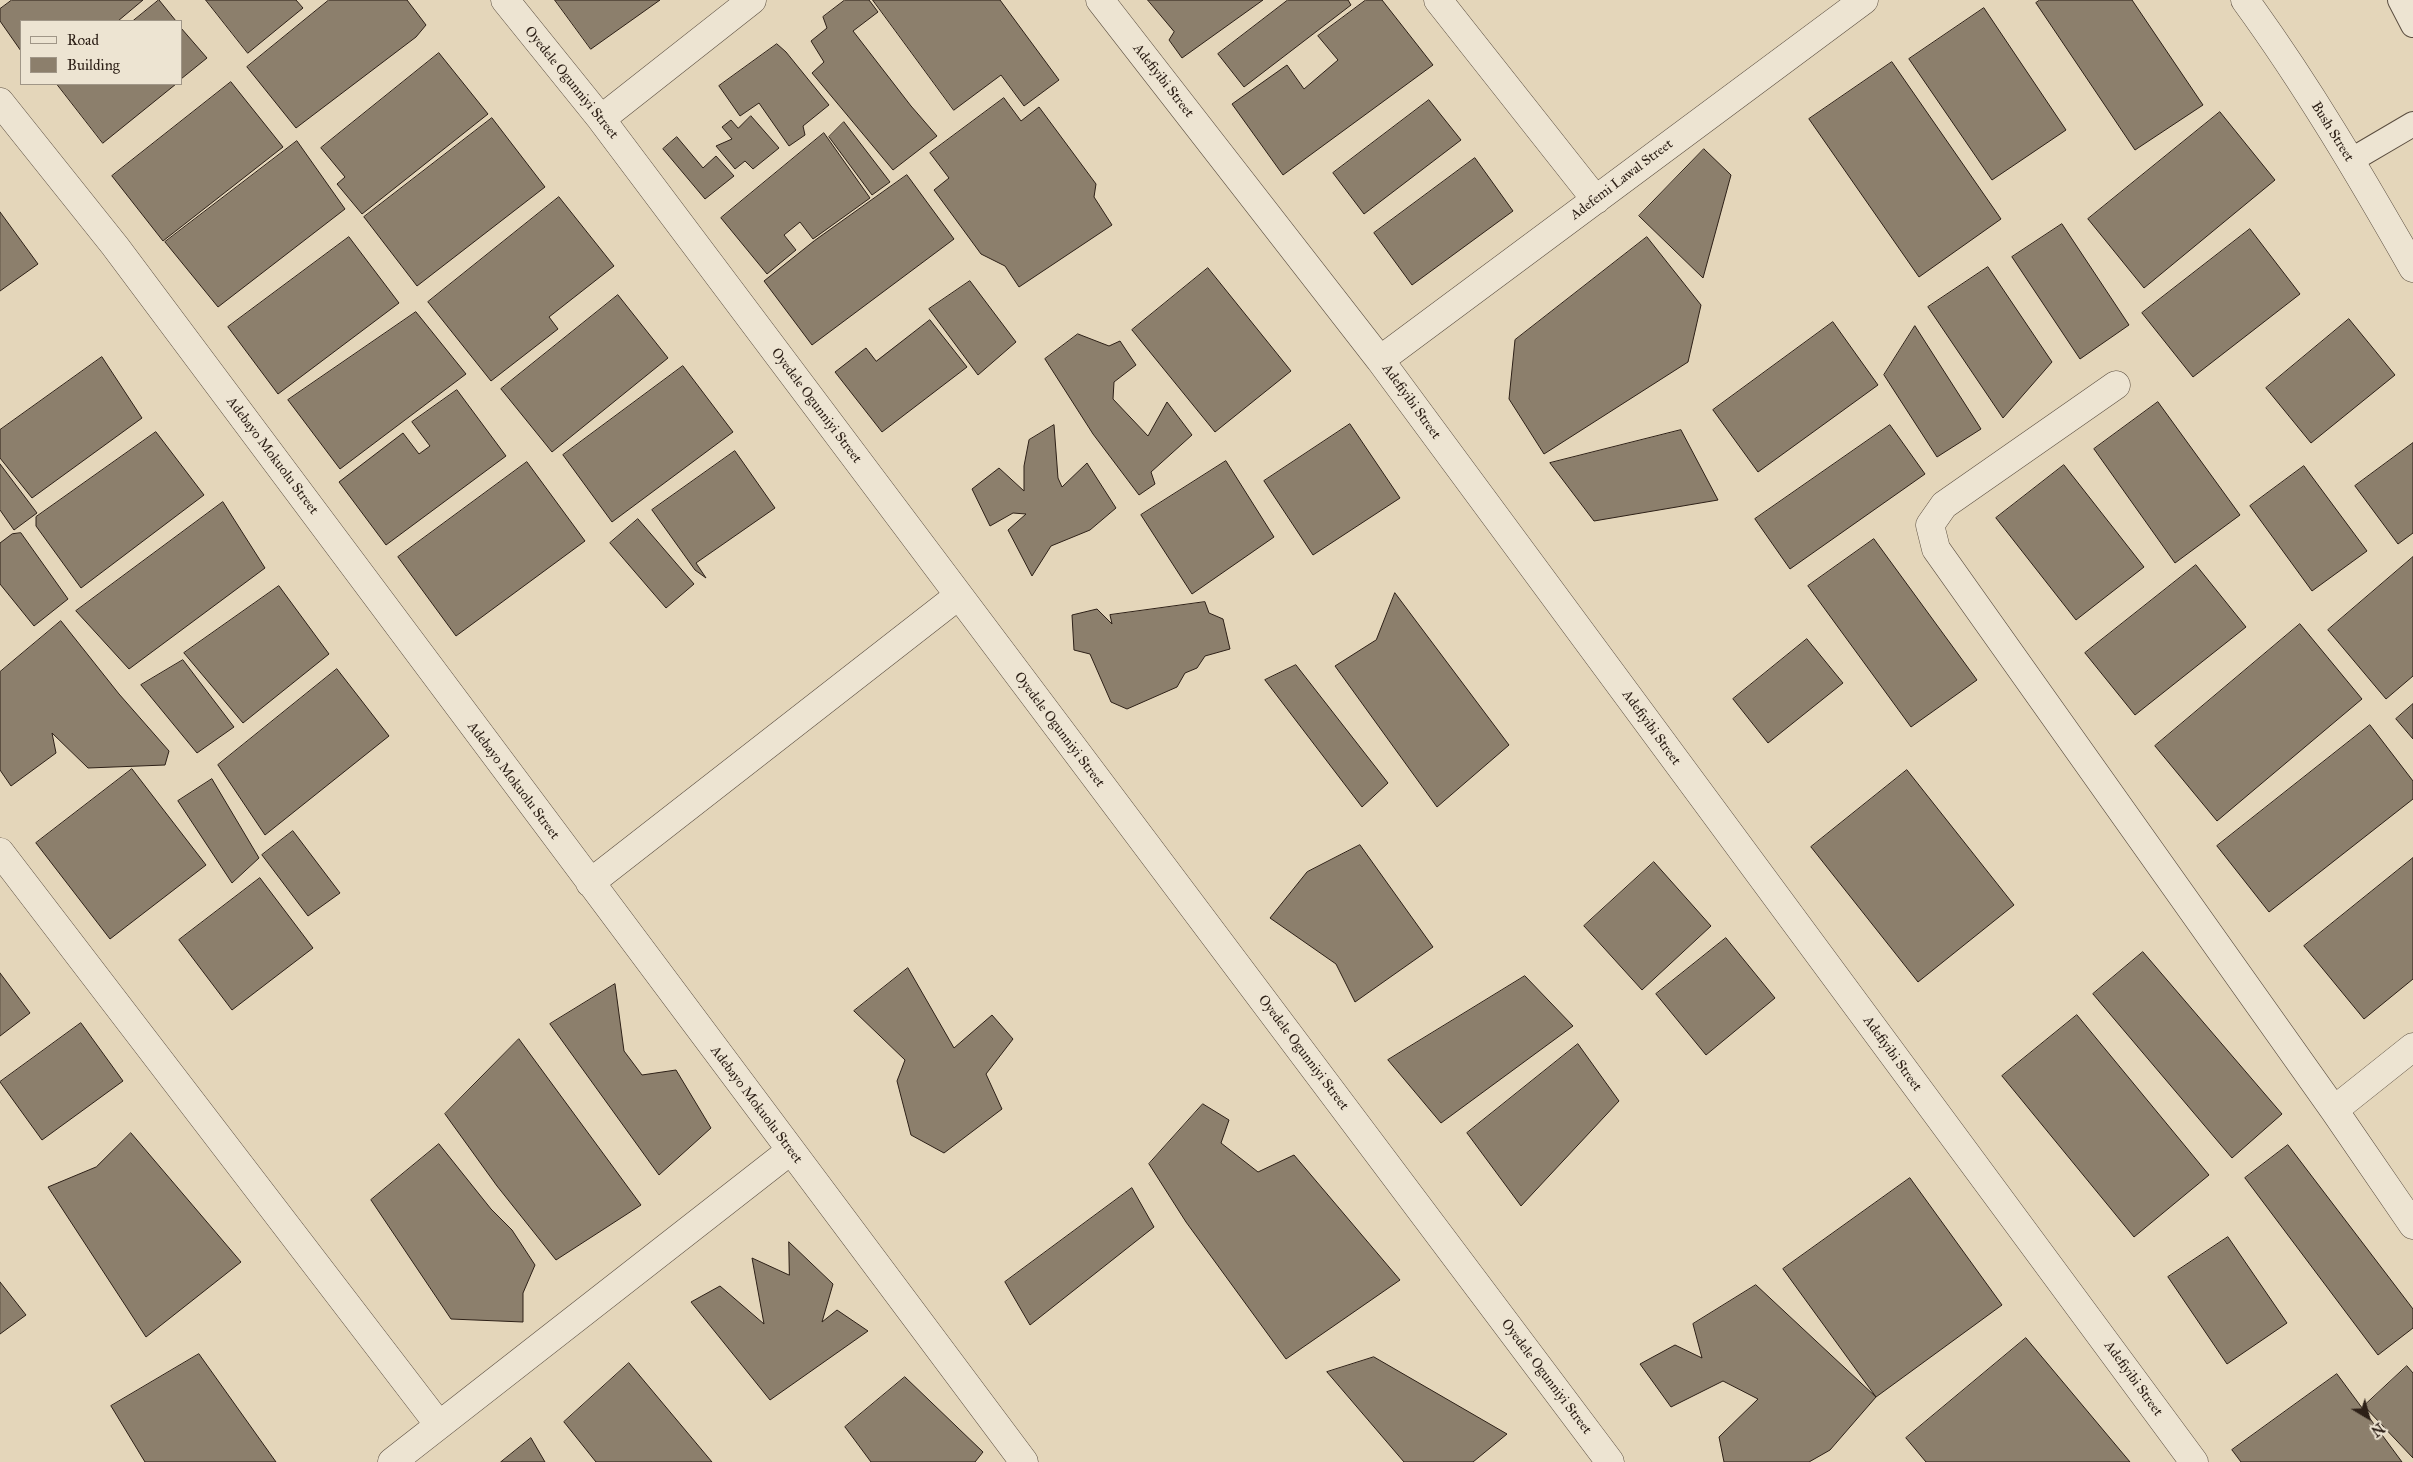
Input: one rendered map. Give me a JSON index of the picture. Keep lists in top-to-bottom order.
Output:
{
  "streets": {
    "street": [
      "Adefiyibi Street",
      "Oyedele Ogunniyi Street",
      "Bush Street",
      "Adefemi Lawal Street",
      "Adebayo Mokuolu Street"
    ]
  },
  "crossings": [
    ["Adefiyibi Street", "Adefemi Lawal Street"]
  ],
  "legend": ["Road", "Building"],
  "north": "bottom right"
}
